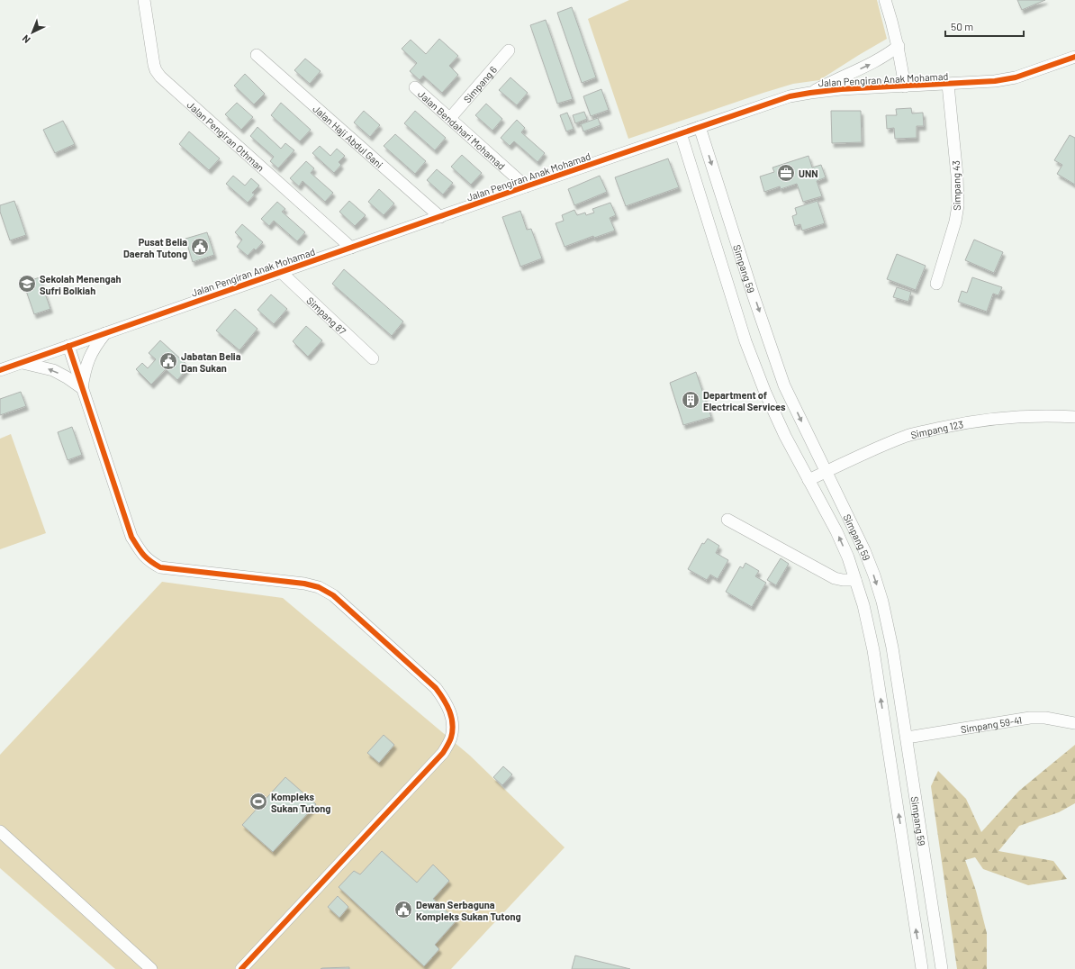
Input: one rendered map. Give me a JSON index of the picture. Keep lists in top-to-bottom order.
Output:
{
  "streets": {
    "street": [
      "Jalan Pengiran Anak Mohamad",
      "Simpang 6",
      "Jalan Bendahari Mohamad",
      "Jalan Pengiran Othman",
      "Jalan Haji Abdul Gani",
      "Simpang 43",
      "Simpang 59",
      "Simpang 87",
      "Simpang 123",
      "Simpang 59-41"
    ]
  },
  "crossings": [
    ["Jalan Pengiran Anak Mohamad", "Jalan Bendahari Mohamad"],
    ["Jalan Pengiran Anak Mohamad", "Jalan Pengiran Othman"],
    ["Jalan Pengiran Anak Mohamad", "Jalan Haji Abdul Gani"],
    ["Jalan Pengiran Anak Mohamad", "Simpang 43"],
    ["Jalan Pengiran Anak Mohamad", "Simpang 59"],
    ["Jalan Pengiran Anak Mohamad", "Simpang 87"],
    ["Simpang 6", "Jalan Bendahari Mohamad"],
    ["Simpang 59", "Simpang 123"],
    ["Simpang 59", "Simpang 59-41"]
  ],
  "places": {
    "office": ["UNN"],
    "public building": ["Pusat Belia Daerah Tutong", "Jabatan Belia Dan Sukan", "Dewan Serbaguna Kompleks Sukan Tutong"],
    "school or university": ["Sekolah Menengah Sufri Bolkiah"],
    "building": ["Department of Electrical Services"],
    "sports": ["Kompleks Sukan Tutong"]
  },
  "scale_bar": "50 m",
  "north": "bottom left"
}
